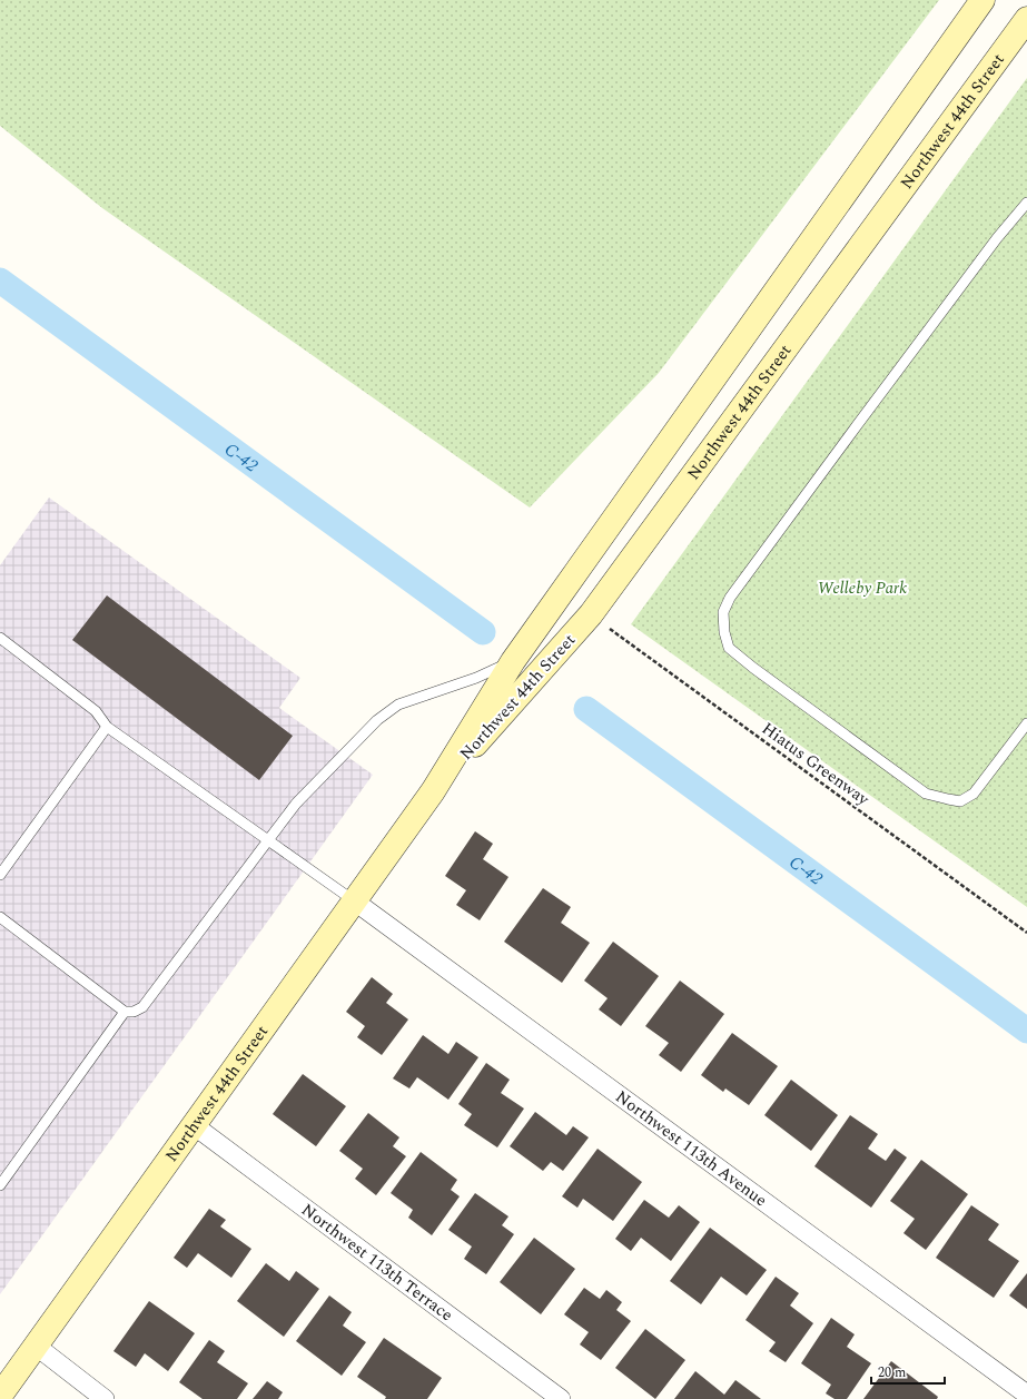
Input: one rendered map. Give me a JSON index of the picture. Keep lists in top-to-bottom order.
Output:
{
  "streets": {
    "street": ["Northwest 44th Street", "Northwest 113th Avenue", "Northwest 113th Terrace"],
    "path": ["Hiatus Greenway"]
  },
  "crossings": [
    ["Northwest 44th Street", "Hiatus Greenway"],
    ["Northwest 44th Street", "Northwest 113th Avenue"],
    ["Northwest 44th Street", "Northwest 113th Terrace"]
  ],
  "water": ["C-42"],
  "parks": ["Welleby Park"],
  "scale_bar": "20 m"
}
